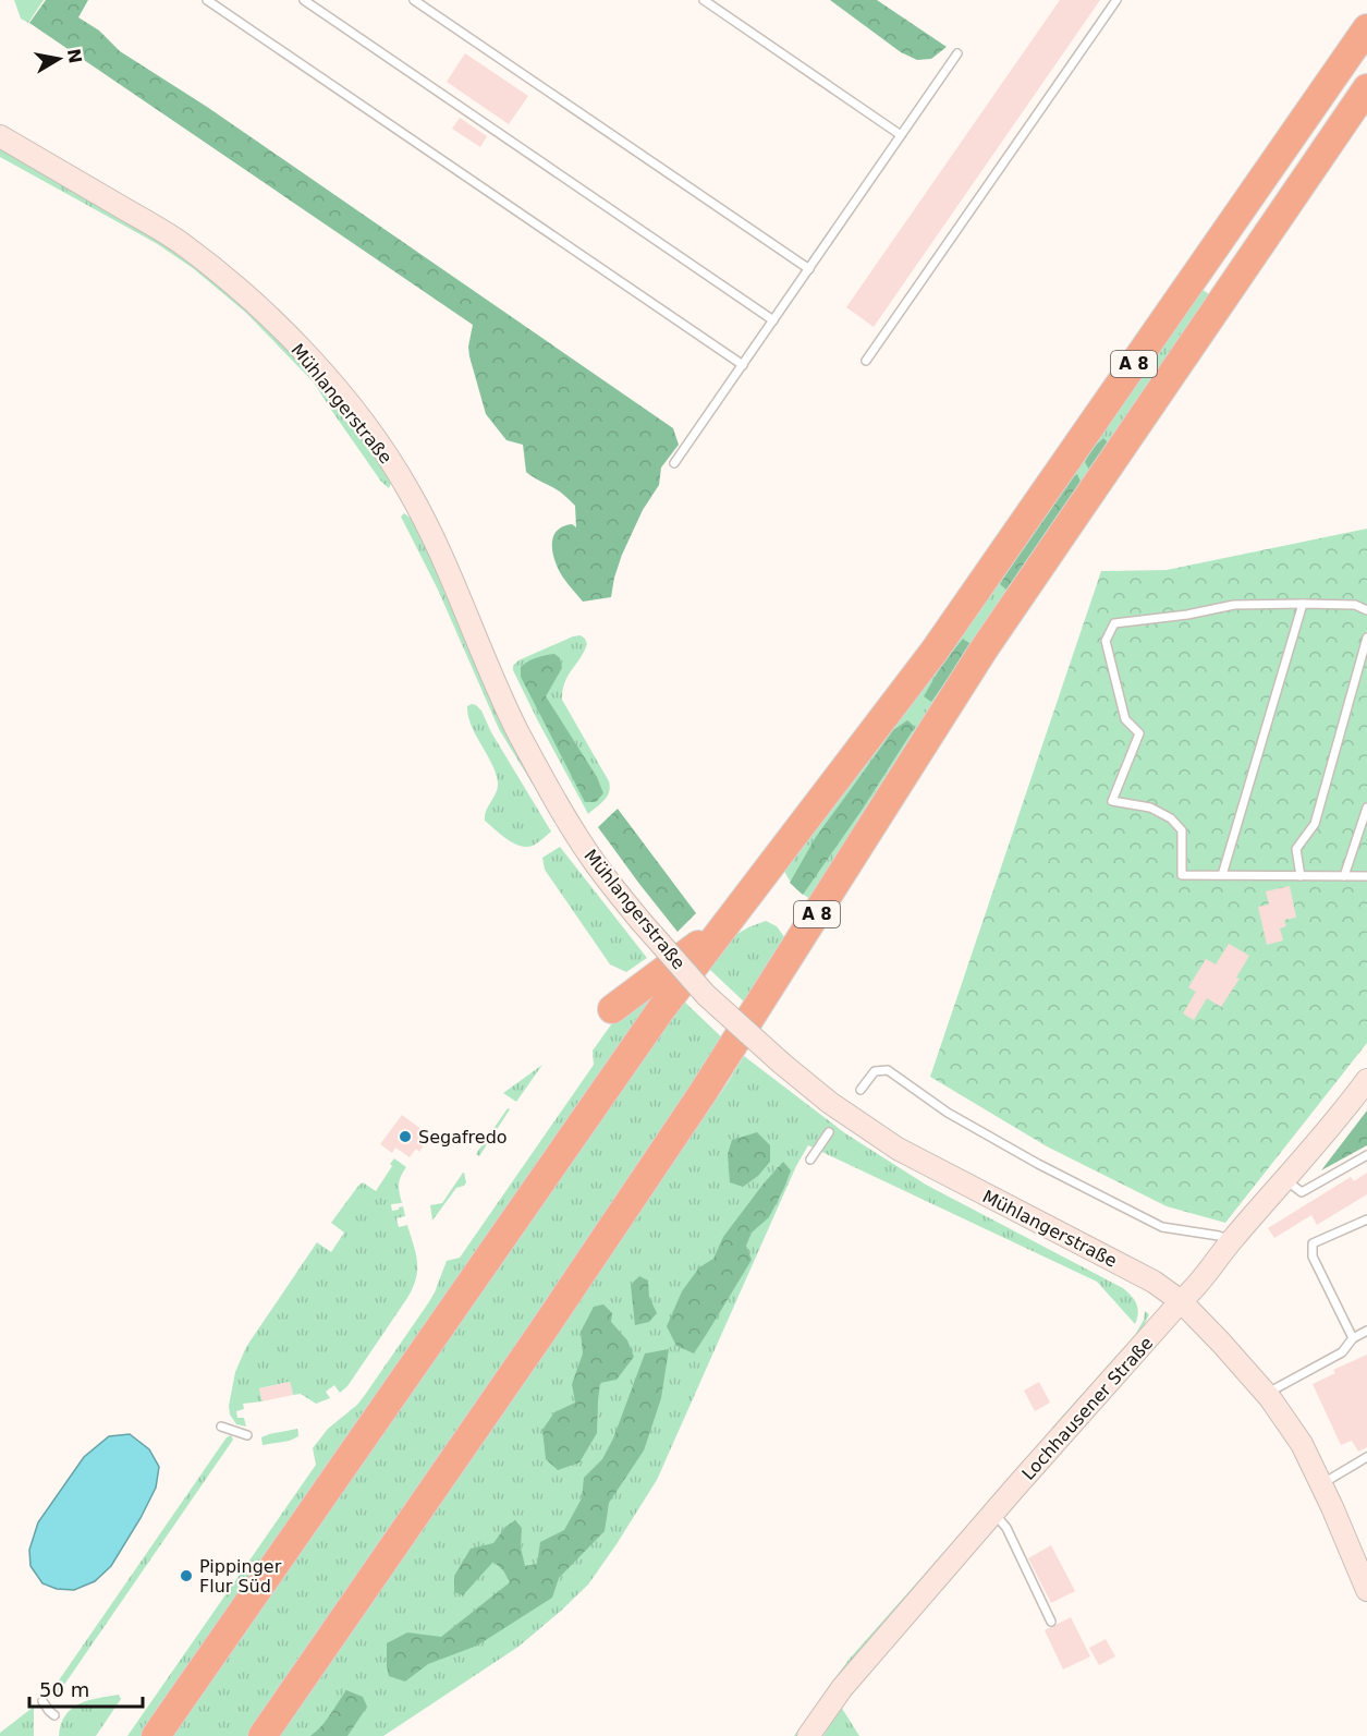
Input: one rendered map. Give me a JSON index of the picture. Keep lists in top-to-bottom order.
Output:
{
  "streets": {
    "highway": ["A 8"],
    "main road": ["Mühlangerstraße", "Lochhausener Straße"]
  },
  "crossings": [
    ["Mühlangerstraße", "Lochhausener Straße"]
  ],
  "places": ["Segafredo", "Pippinger Flur Süd"],
  "scale_bar": "50 m",
  "north": "right"
}
